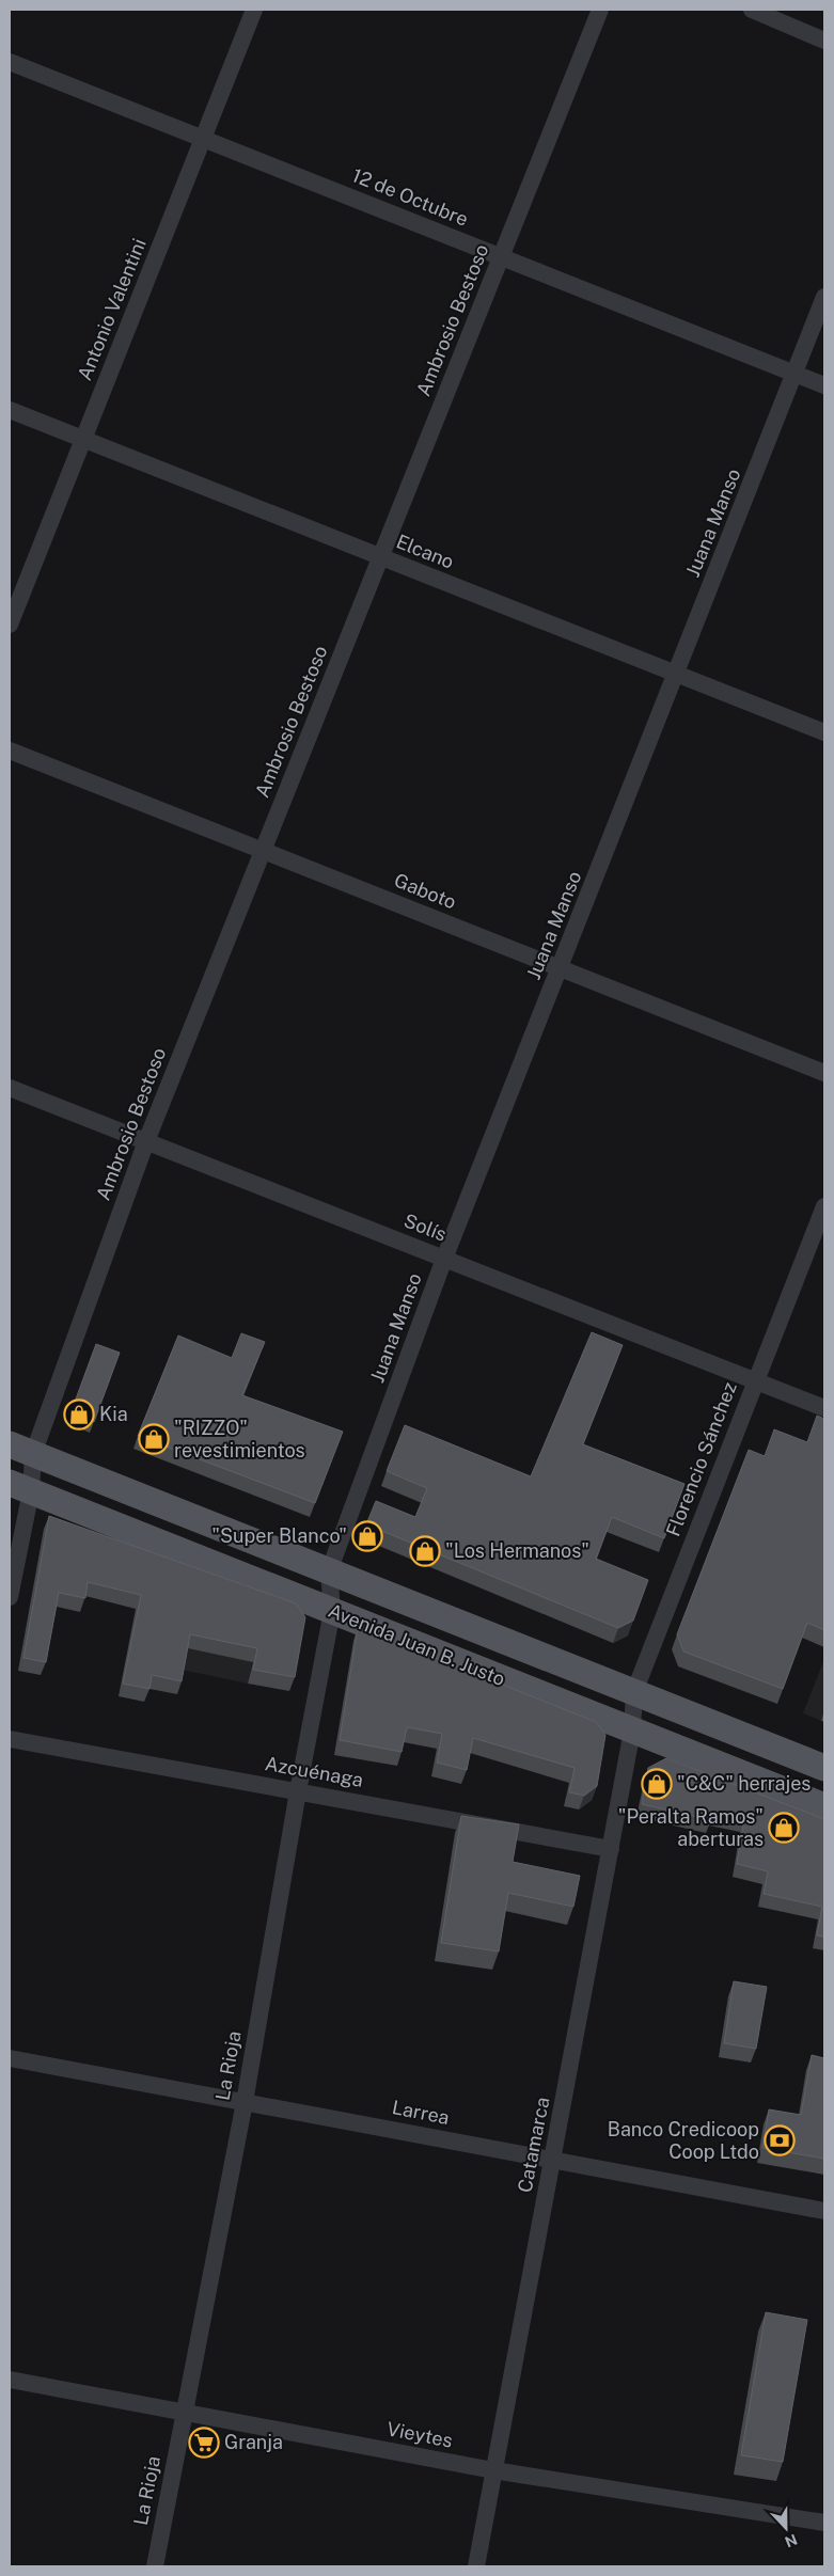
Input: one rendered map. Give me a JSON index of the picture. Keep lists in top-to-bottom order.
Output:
{
  "streets": {
    "main road": ["Avenida Juan B. Justo"],
    "street": [
      "12 de Octubre",
      "Antonio Valentini",
      "Ambrosio Bestoso",
      "Juana Manso",
      "Elcano",
      "Gaboto",
      "Solís",
      "Florencio Sánchez",
      "Azcuénaga",
      "La Rioja",
      "Larrea",
      "Catamarca",
      "Vieytes"
    ]
  },
  "crossings": [
    ["12 de Octubre", "Antonio Valentini"],
    ["12 de Octubre", "Ambrosio Bestoso"],
    ["12 de Octubre", "Juana Manso"],
    ["Antonio Valentini", "Elcano"],
    ["Ambrosio Bestoso", "Elcano"],
    ["Ambrosio Bestoso", "Gaboto"],
    ["Ambrosio Bestoso", "Solís"],
    ["Ambrosio Bestoso", "Avenida Juan B. Justo"],
    ["Juana Manso", "Elcano"],
    ["Juana Manso", "Gaboto"],
    ["Juana Manso", "Solís"],
    ["Juana Manso", "Avenida Juan B. Justo"],
    ["Juana Manso", "La Rioja"],
    ["Solís", "Florencio Sánchez"],
    ["Florencio Sánchez", "Avenida Juan B. Justo"],
    ["Florencio Sánchez", "Catamarca"],
    ["Avenida Juan B. Justo", "La Rioja"],
    ["Avenida Juan B. Justo", "Catamarca"],
    ["Azcuénaga", "La Rioja"],
    ["Azcuénaga", "Catamarca"],
    ["La Rioja", "Larrea"],
    ["La Rioja", "Vieytes"],
    ["Larrea", "Catamarca"],
    ["Catamarca", "Vieytes"]
  ],
  "places": {
    "shop": [
      "Kia",
      "\"RIZZO\" revestimientos",
      "\"Super Blanco\"",
      "\"Los Hermanos\"",
      "\"C&C\" herrajes",
      "\"Peralta Ramos\" aberturas"
    ],
    "bank": ["Banco Credicoop Coop Ltdo"],
    "supermarket": ["Granja"]
  },
  "north": "bottom"
}
